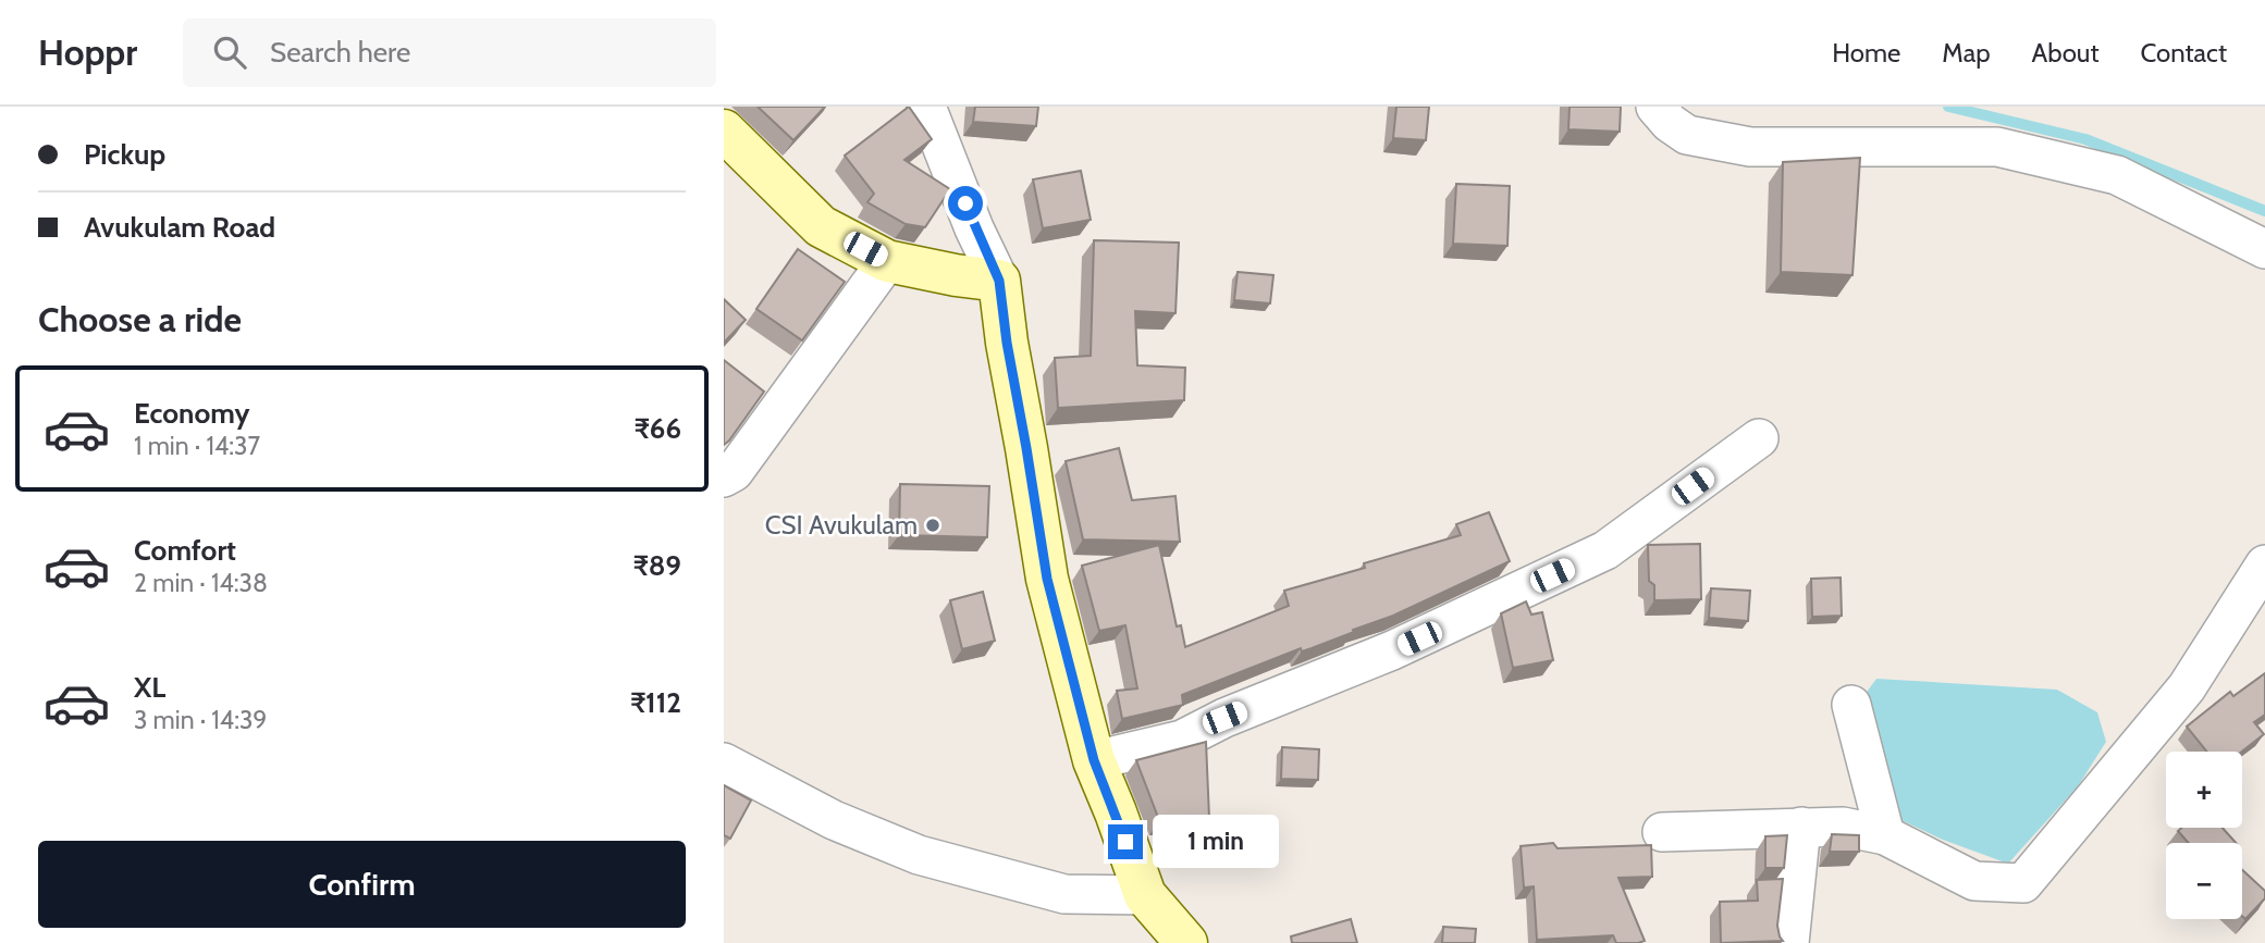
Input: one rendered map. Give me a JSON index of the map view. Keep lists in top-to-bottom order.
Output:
{
  "places": ["CSI Avukulam"],
  "page": {
    "header": "Hoppr",
    "search": "Search here",
    "nav": [
      "Home",
      "Map",
      "About",
      "Contact"
    ],
    "banner": ["Pickup", "Avukulam Road"],
    "heading": "Choose a ride",
    "list": [
      {
        "name": "Economy",
        "note": "1 min · 14:37",
        "value": "₹66"
      },
      {
        "name": "Comfort",
        "note": "2 min · 14:38",
        "value": "₹89"
      },
      {
        "name": "XL",
        "note": "3 min · 14:39",
        "value": "₹112"
      }
    ],
    "map_buttons": ["+", "−"],
    "bubble": "1 min",
    "buttons": "Confirm"
  }
}
